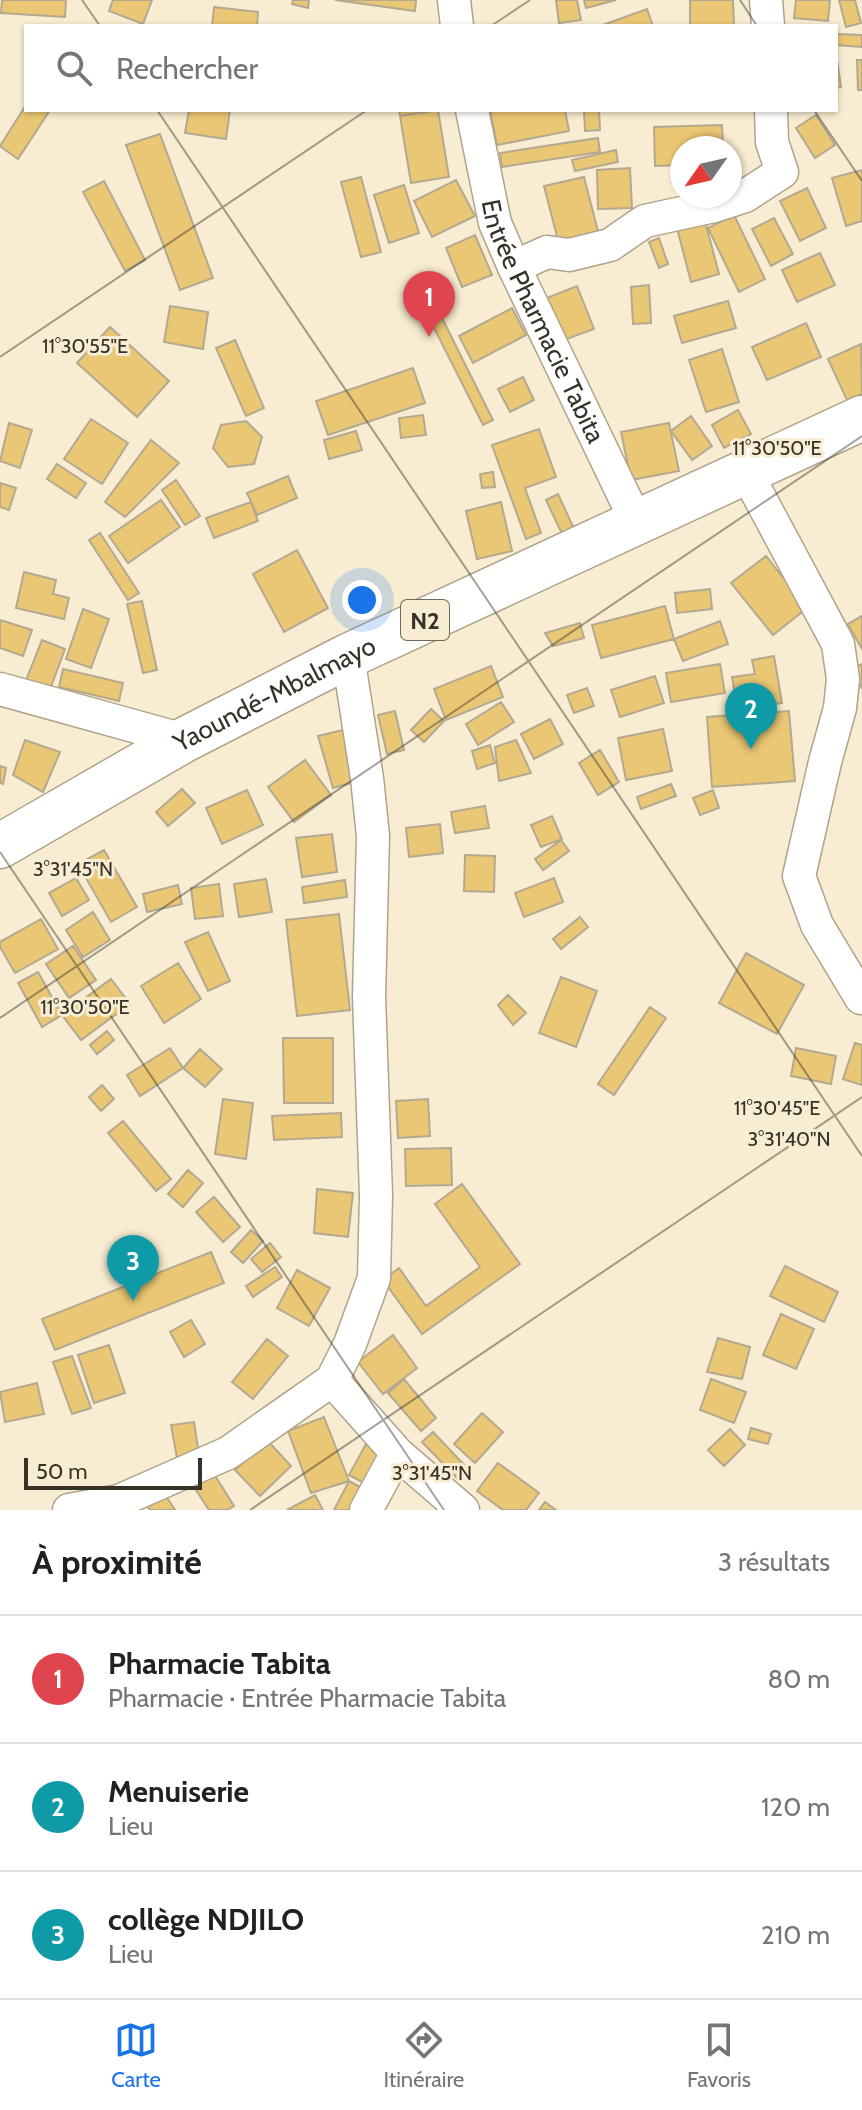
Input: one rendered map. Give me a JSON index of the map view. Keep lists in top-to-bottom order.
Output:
{
  "streets": {
    "highway": ["N2", "Yaoundé-Mbalmayo"],
    "street": ["Entrée Pharmacie Tabita"]
  },
  "crossings": [
    ["Entrée Pharmacie Tabita", "Yaoundé-Mbalmayo"]
  ],
  "scale_bar": "50 m",
  "north": "bottom left",
  "page": {
    "search": "Rechercher",
    "pins": ["1", "2", "3"],
    "scale": "50 m",
    "heading": ["À proximité", "3 résultats"],
    "list": [
      {
        "mark": "1",
        "name": "Pharmacie Tabita",
        "note": "Pharmacie · Entrée Pharmacie Tabita",
        "value": "80 m"
      },
      {
        "mark": "2",
        "name": "Menuiserie",
        "note": "Lieu",
        "value": "120 m"
      },
      {
        "mark": "3",
        "name": "collège NDJILO",
        "note": "Lieu",
        "value": "210 m"
      }
    ],
    "nav": ["Carte", "Itinéraire", "Favoris"]
  },
  "coordinates": [
    "11°30'55\"E",
    "11°30'50\"E",
    "3°31'45\"N",
    "11°30'45\"E",
    "3°31'40\"N"
  ]
}
